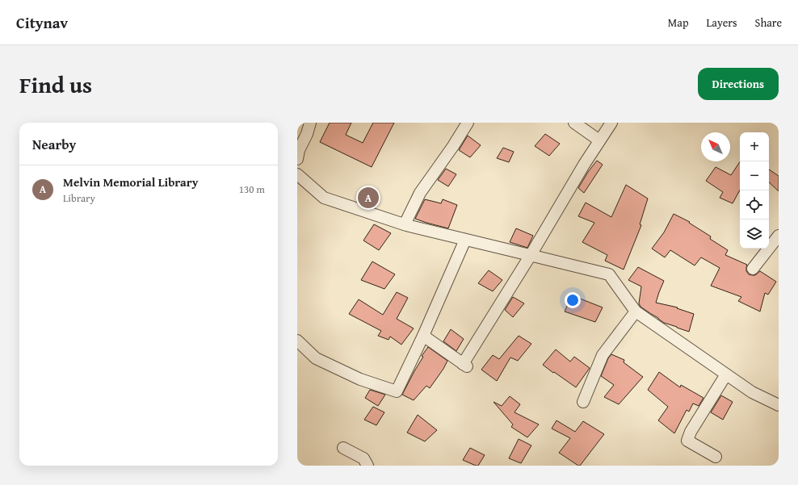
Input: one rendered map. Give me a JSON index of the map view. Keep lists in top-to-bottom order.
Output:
{
  "north": "top left",
  "page": {
    "header": "Citynav",
    "nav": ["Map", "Layers", "Share"],
    "title": "Find us",
    "buttons": "Directions",
    "heading": "Nearby",
    "map_buttons": ["+", "−"],
    "list": [
      {
        "mark": "A",
        "name": "Melvin Memorial Library",
        "note": "Library",
        "value": "130 m"
      }
    ],
    "pins": "A"
  }
}
